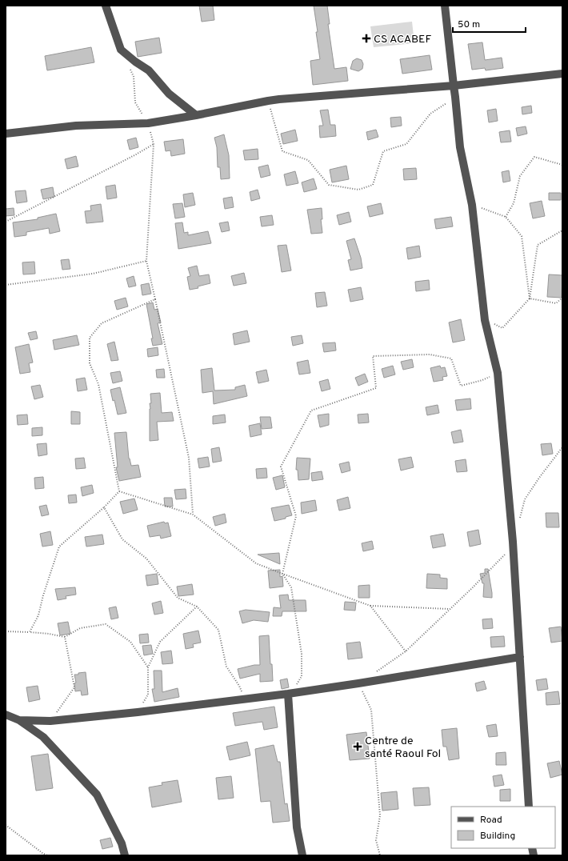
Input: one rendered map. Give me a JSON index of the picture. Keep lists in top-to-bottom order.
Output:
{
  "places": {
    "health": ["CS ACABEF", "Centre de santé Raoul Fol"]
  },
  "legend": ["Road", "Building"],
  "scale_bar": "50 m"
}
